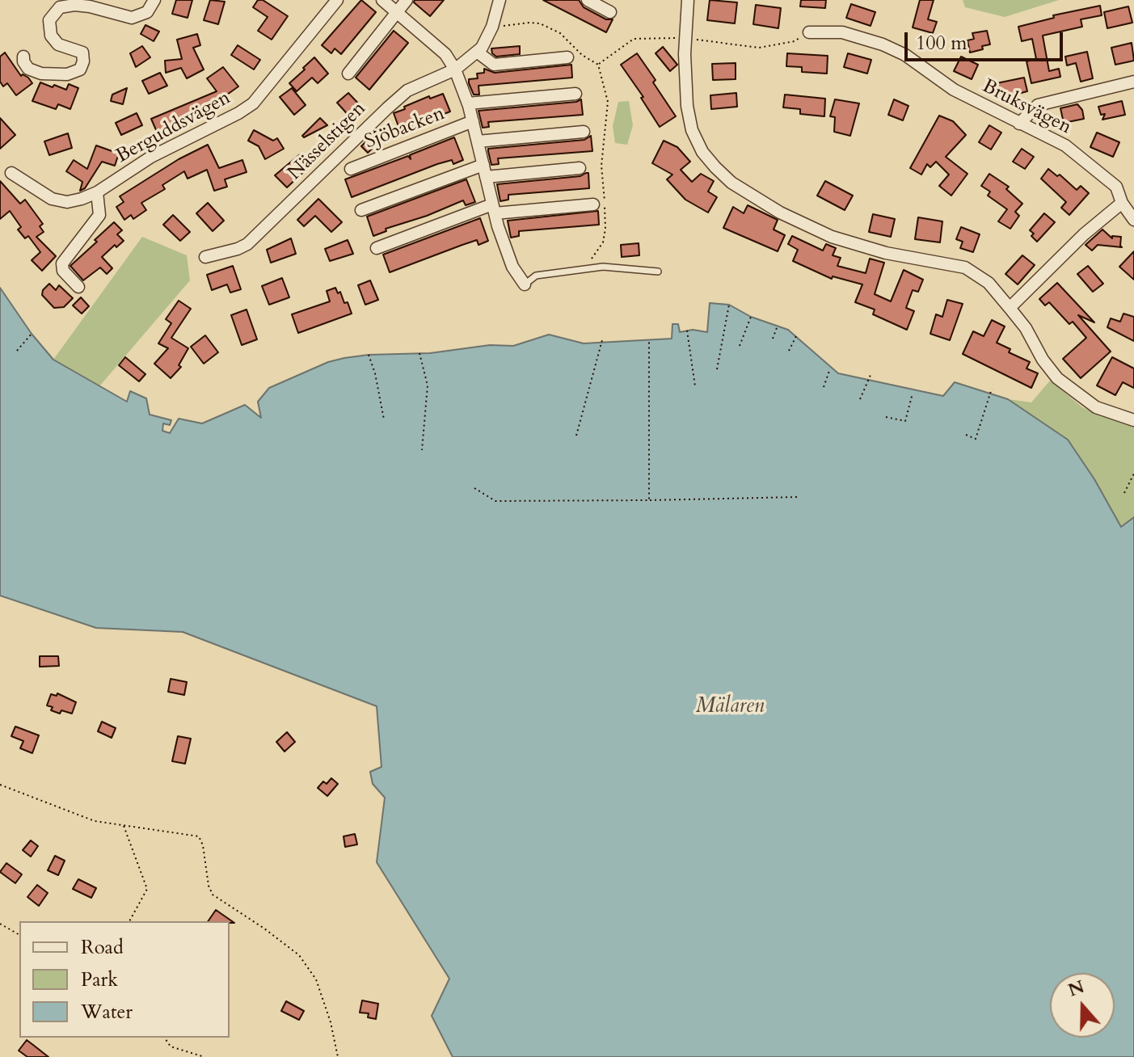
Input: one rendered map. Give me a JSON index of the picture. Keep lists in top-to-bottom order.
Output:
{
  "streets": {
    "street": [
      "Bruksvägen",
      "Berguddsvägen",
      "Sjöbacken",
      "Nässelstigen"
    ]
  },
  "crossings": [
    ["Sjöbacken", "Nässelstigen"]
  ],
  "water": ["Mälaren"],
  "legend": ["Road", "Park", "Water"],
  "scale_bar": "100 m",
  "north": "top"
}
